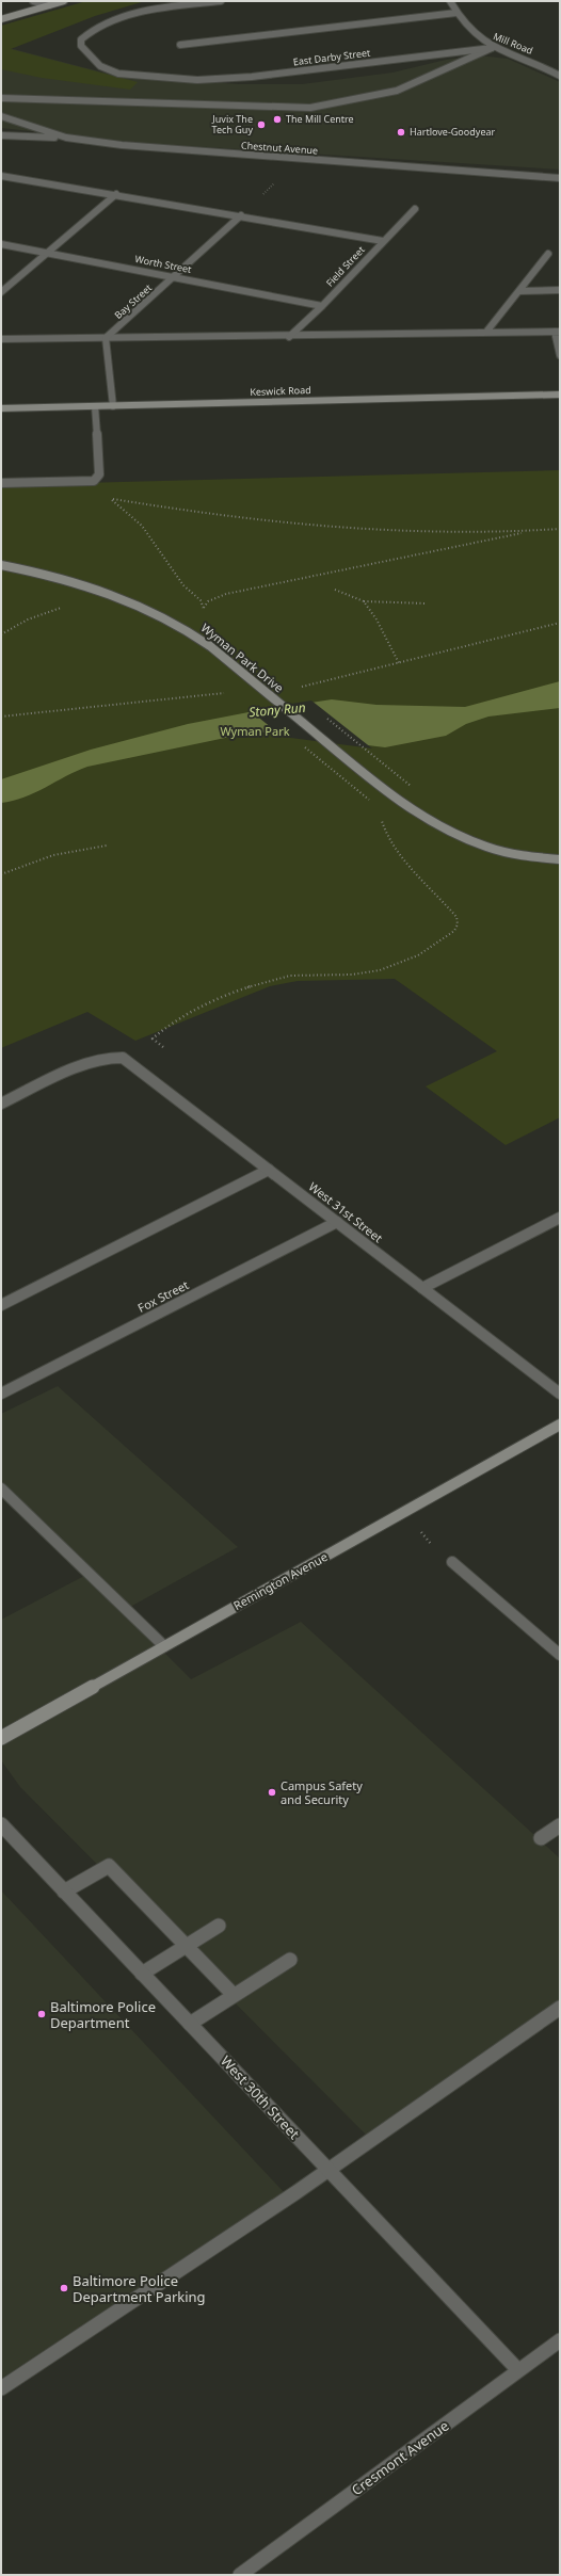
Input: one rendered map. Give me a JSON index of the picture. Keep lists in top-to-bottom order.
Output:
{
  "streets": {
    "street": [
      "Mill Road",
      "East Darby Street",
      "Chestnut Avenue",
      "Worth Street",
      "Field Street",
      "Bay Street",
      "Keswick Road",
      "Wyman Park Drive",
      "West 31st Street",
      "Fox Street",
      "Remington Avenue",
      "West 30th Street",
      "Cresmont Avenue"
    ]
  },
  "crossings": [
    ["Mill Road", "East Darby Street"],
    ["Worth Street", "Field Street"],
    ["Worth Street", "Bay Street"],
    ["West 31st Street", "Fox Street"],
    ["West 30th Street", "Cresmont Avenue"]
  ],
  "water": ["Stony Run"],
  "parks": ["Wyman Park"],
  "places": [
    "The Mill Centre",
    "Juvix The Tech Guy",
    "Hartlove-Goodyear",
    "Campus Safety and Security",
    "Baltimore Police Department",
    "Baltimore Police Department Parking"
  ]
}
